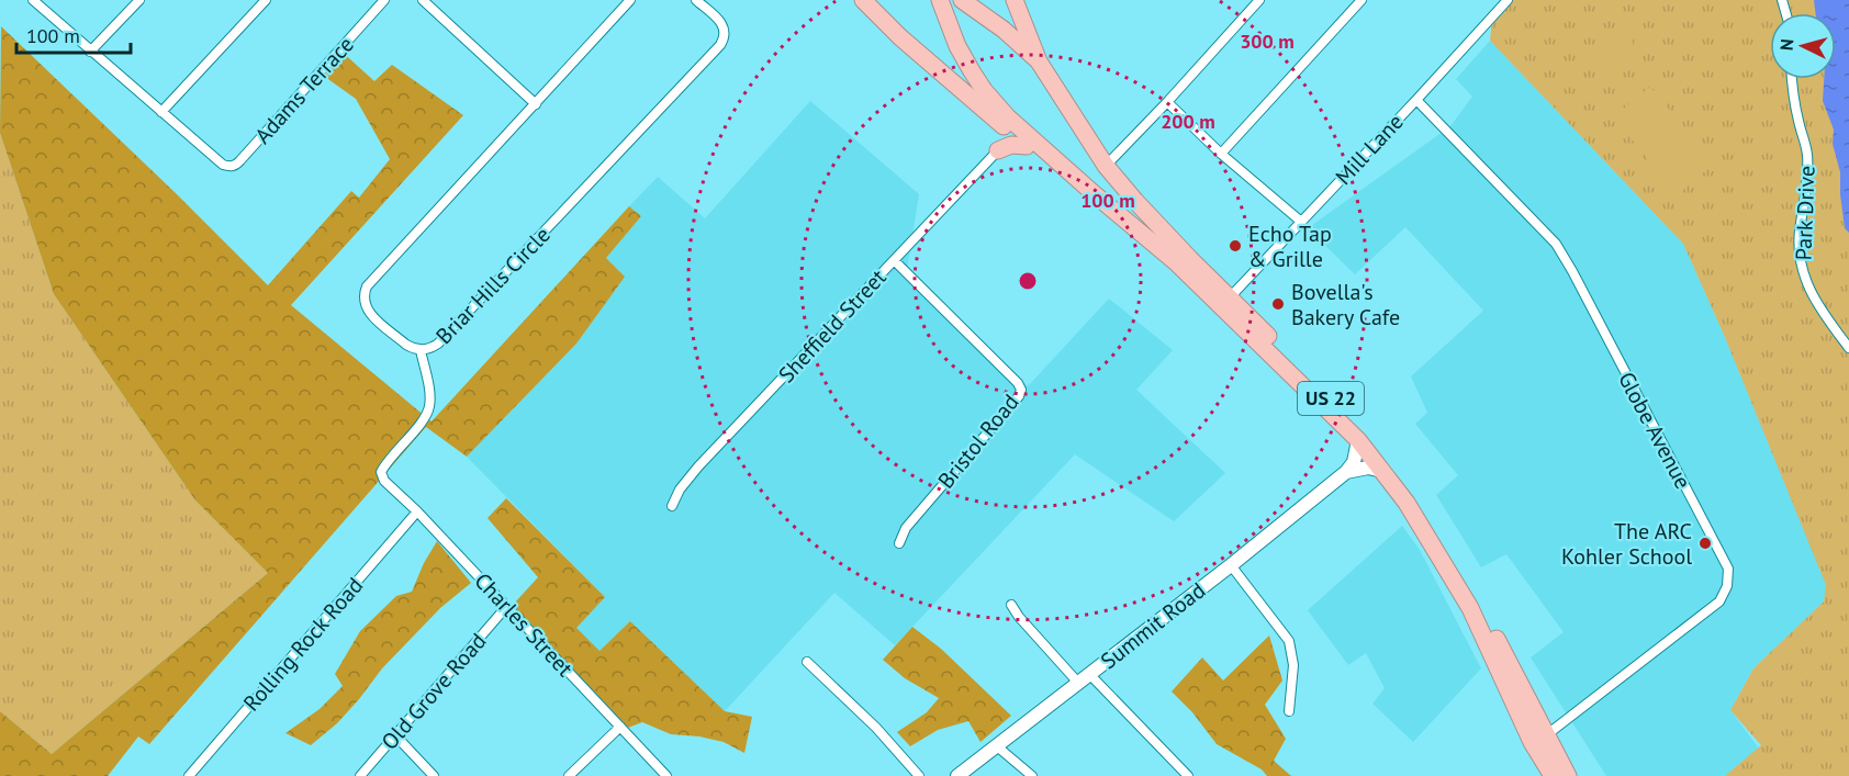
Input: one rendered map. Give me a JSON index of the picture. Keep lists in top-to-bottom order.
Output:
{
  "streets": {
    "highway": ["US 22"],
    "main road": ["Summit Road"],
    "street": [
      "Adams Terrace",
      "Mill Lane",
      "Park Drive",
      "Briar Hills Circle",
      "Sheffield Street",
      "Globe Avenue",
      "Bristol Road",
      "Charles Street",
      "Rolling Rock Road",
      "Old Grove Road"
    ]
  },
  "crossings": [
    ["Mill Lane", "US 22"],
    ["Mill Lane", "Globe Avenue"],
    ["Briar Hills Circle", "Charles Street"],
    ["Sheffield Street", "Bristol Road"],
    ["US 22", "Globe Avenue"],
    ["Charles Street", "Rolling Rock Road"],
    ["Charles Street", "Old Grove Road"]
  ],
  "places": ["Echo Tap & Grille", "Bovella's Bakery Cafe", "The ARC Kohler School"],
  "scale_bar": "100 m",
  "north": "left",
  "rings": ["300 m", "200 m", "100 m"]
}
